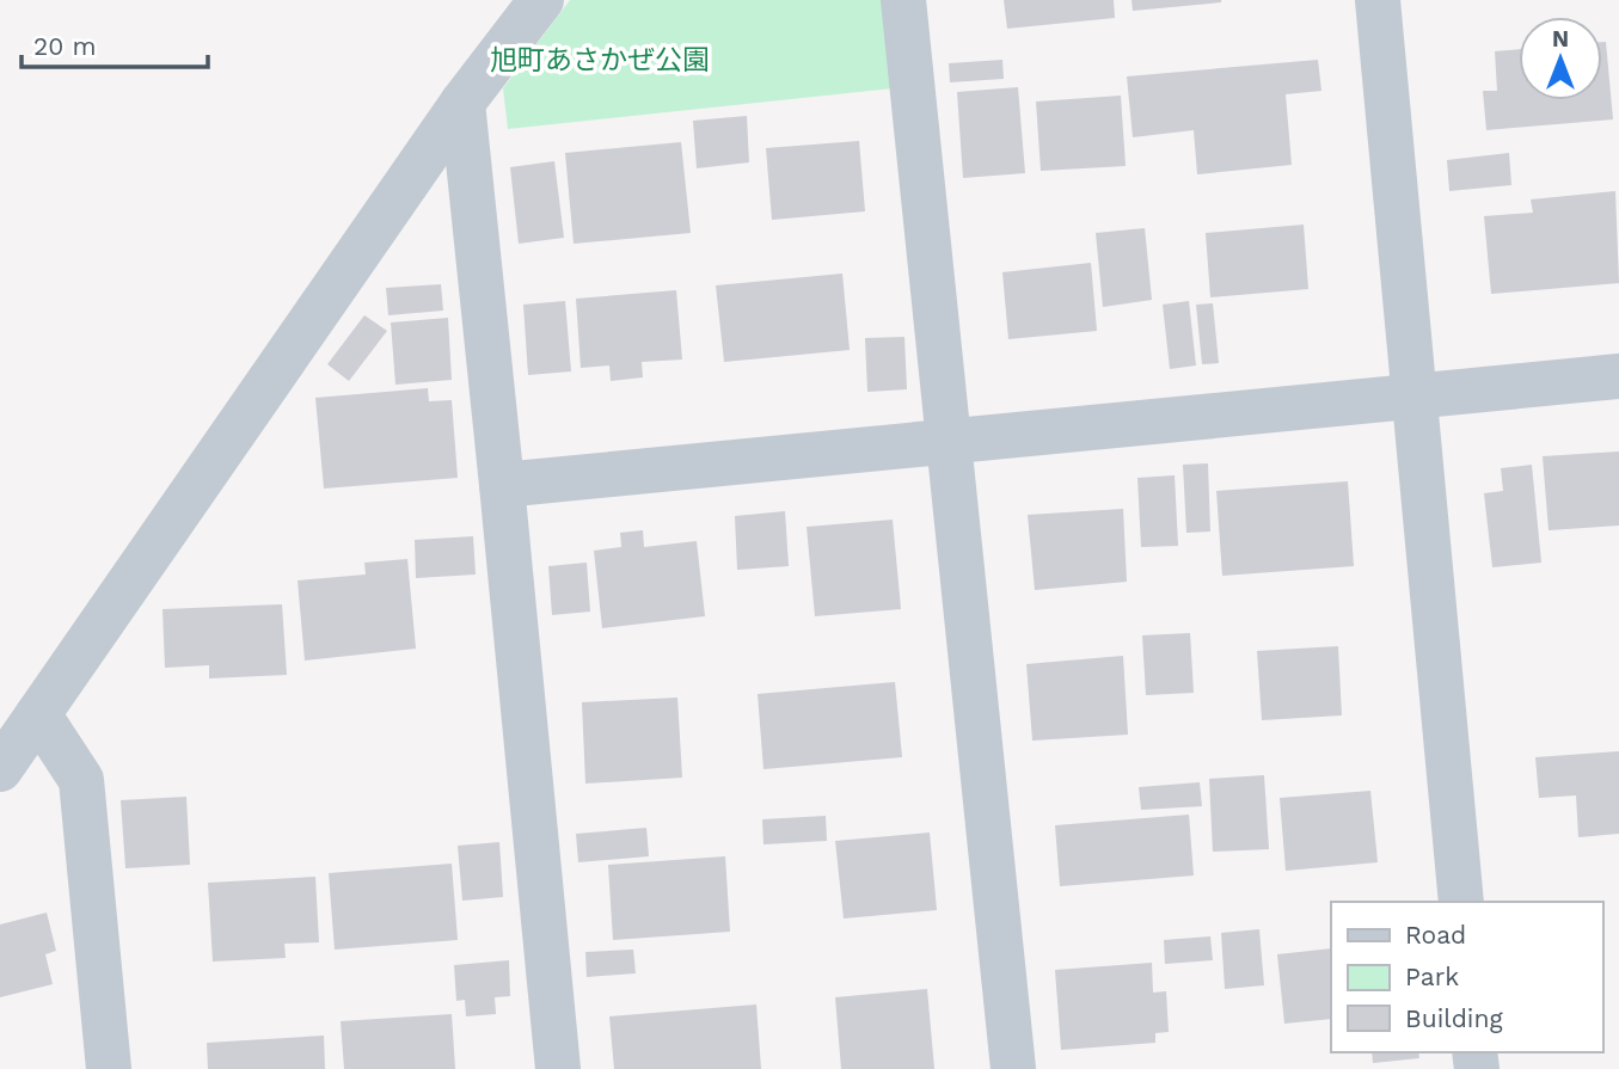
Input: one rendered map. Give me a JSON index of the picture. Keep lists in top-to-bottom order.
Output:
{
  "parks": ["旭町あさかぜ公園"],
  "legend": ["Road", "Park", "Building"],
  "scale_bar": "20 m",
  "north": "top"
}
